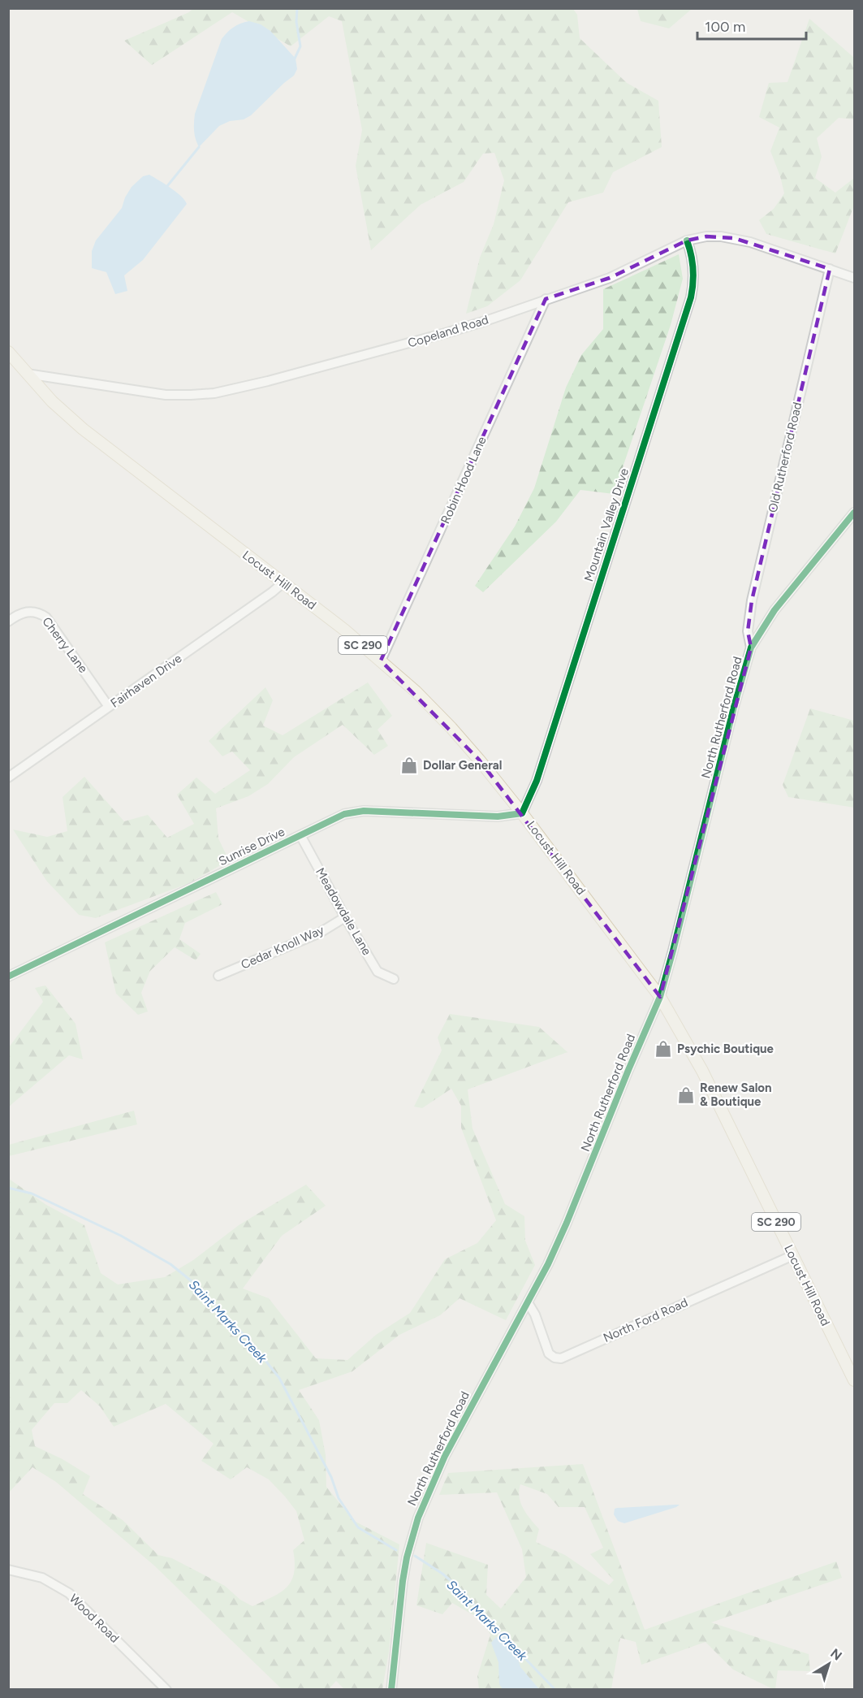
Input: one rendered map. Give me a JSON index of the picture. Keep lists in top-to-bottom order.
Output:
{
  "streets": {
    "main road": ["Locust Hill Road", "SC 290"],
    "street": [
      "Copeland Road",
      "Old Rutherford Road",
      "Robin Hood Lane",
      "Mountain Valley Drive",
      "Cherry Lane",
      "Fairhaven Drive",
      "North Rutherford Road",
      "Sunrise Drive",
      "Meadowdale Lane",
      "Cedar Knoll Way",
      "North Ford Road",
      "Wood Road"
    ]
  },
  "crossings": [
    ["Copeland Road", "Old Rutherford Road"],
    ["Copeland Road", "Robin Hood Lane"],
    ["Copeland Road", "Mountain Valley Drive"],
    ["Copeland Road", "Locust Hill Road"],
    ["Old Rutherford Road", "North Rutherford Road"],
    ["Robin Hood Lane", "Locust Hill Road"],
    ["Mountain Valley Drive", "Locust Hill Road"],
    ["Mountain Valley Drive", "Sunrise Drive"],
    ["Locust Hill Road", "Fairhaven Drive"],
    ["Locust Hill Road", "North Rutherford Road"],
    ["Locust Hill Road", "Sunrise Drive"],
    ["Locust Hill Road", "North Ford Road"],
    ["Cherry Lane", "Fairhaven Drive"],
    ["North Rutherford Road", "North Ford Road"],
    ["Sunrise Drive", "Meadowdale Lane"],
    ["Meadowdale Lane", "Cedar Knoll Way"]
  ],
  "water": ["Saint Marks Creek"],
  "places": {
    "shop": ["Dollar General", "Psychic Boutique", "Renew Salon & Boutique"]
  },
  "scale_bar": "100 m",
  "north": "top right"
}
